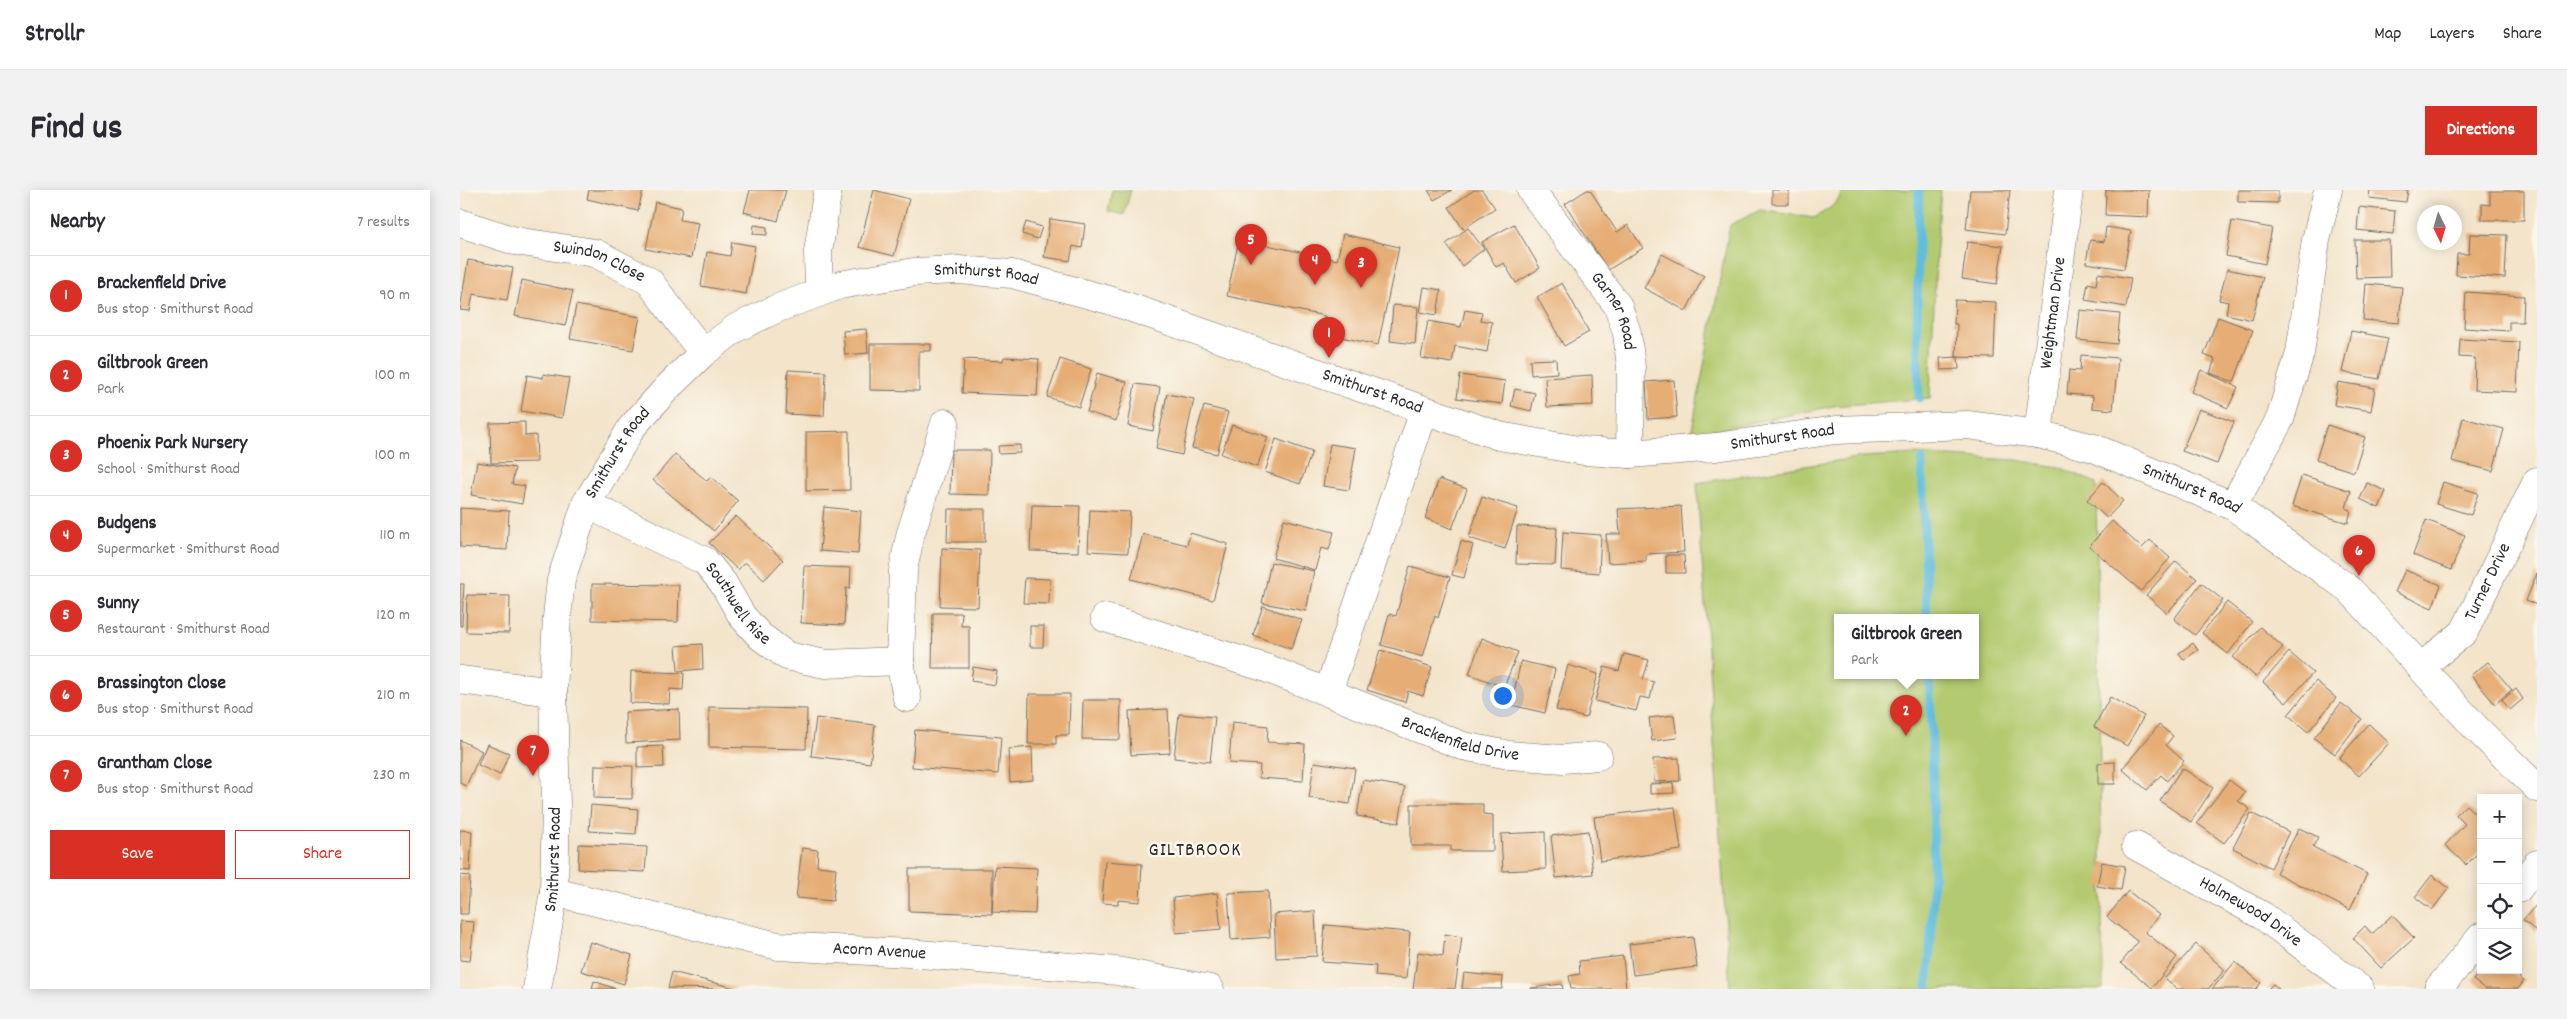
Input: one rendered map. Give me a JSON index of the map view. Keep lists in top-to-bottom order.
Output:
{
  "streets": {
    "street": [
      "Swindon Close",
      "Smithurst Road",
      "Garner Road",
      "Weightman Drive",
      "Turner Drive",
      "Southwell Rise",
      "Brackenfield Drive",
      "Holmewood Drive",
      "Acorn Avenue"
    ]
  },
  "crossings": [
    ["Swindon Close", "Smithurst Road"],
    ["Smithurst Road", "Garner Road"],
    ["Smithurst Road", "Weightman Drive"],
    ["Smithurst Road", "Turner Drive"],
    ["Smithurst Road", "Southwell Rise"],
    ["Smithurst Road", "Acorn Avenue"]
  ],
  "districts": ["GILTBROOK"],
  "north": "bottom",
  "page": {
    "header": "Strollr",
    "nav": ["Map", "Layers", "Share"],
    "title": "Find us",
    "buttons": [
      "Directions",
      ["Save", "Share"]
    ],
    "heading": ["Nearby", "7 results"],
    "pins": [
      "5",
      "4",
      "3",
      "1",
      "6",
      "2",
      "7"
    ],
    "list": [
      {
        "mark": "1",
        "name": "Brackenfield Drive",
        "note": "Bus stop · Smithurst Road",
        "value": "90 m"
      },
      {
        "mark": "2",
        "name": "Giltbrook Green",
        "note": "Park",
        "value": "100 m"
      },
      {
        "mark": "3",
        "name": "Phoenix Park Nursery",
        "note": "School · Smithurst Road",
        "value": "100 m"
      },
      {
        "mark": "4",
        "name": "Budgens",
        "note": "Supermarket · Smithurst Road",
        "value": "110 m"
      },
      {
        "mark": "5",
        "name": "Sunny",
        "note": "Restaurant · Smithurst Road",
        "value": "120 m"
      },
      {
        "mark": "6",
        "name": "Brassington Close",
        "note": "Bus stop · Smithurst Road",
        "value": "210 m"
      },
      {
        "mark": "7",
        "name": "Grantham Close",
        "note": "Bus stop · Smithurst Road",
        "value": "230 m"
      }
    ],
    "popup": ["Giltbrook Green", "Park"],
    "map_buttons": ["+", "−"]
  }
}
